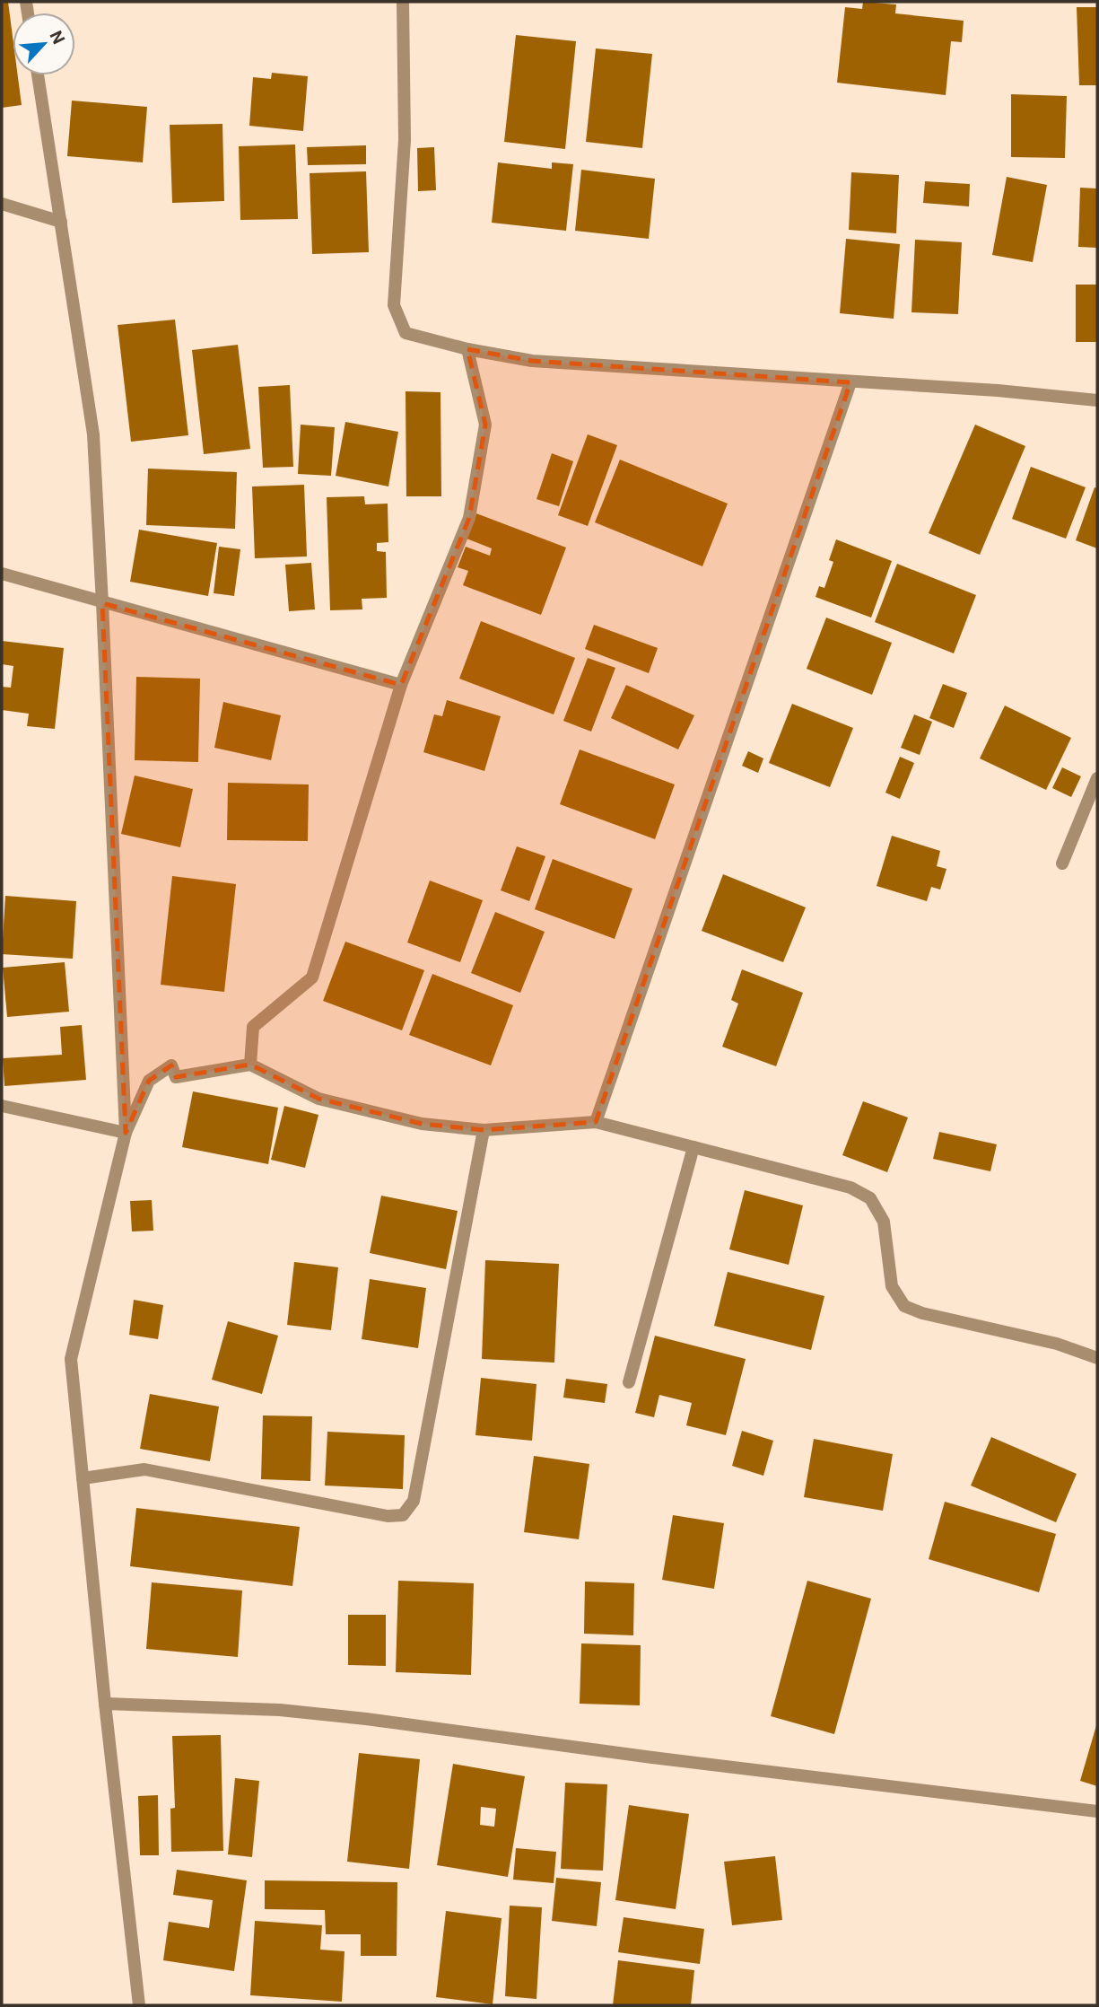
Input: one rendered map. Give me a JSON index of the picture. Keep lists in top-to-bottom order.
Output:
{
  "north": "top right"
}
